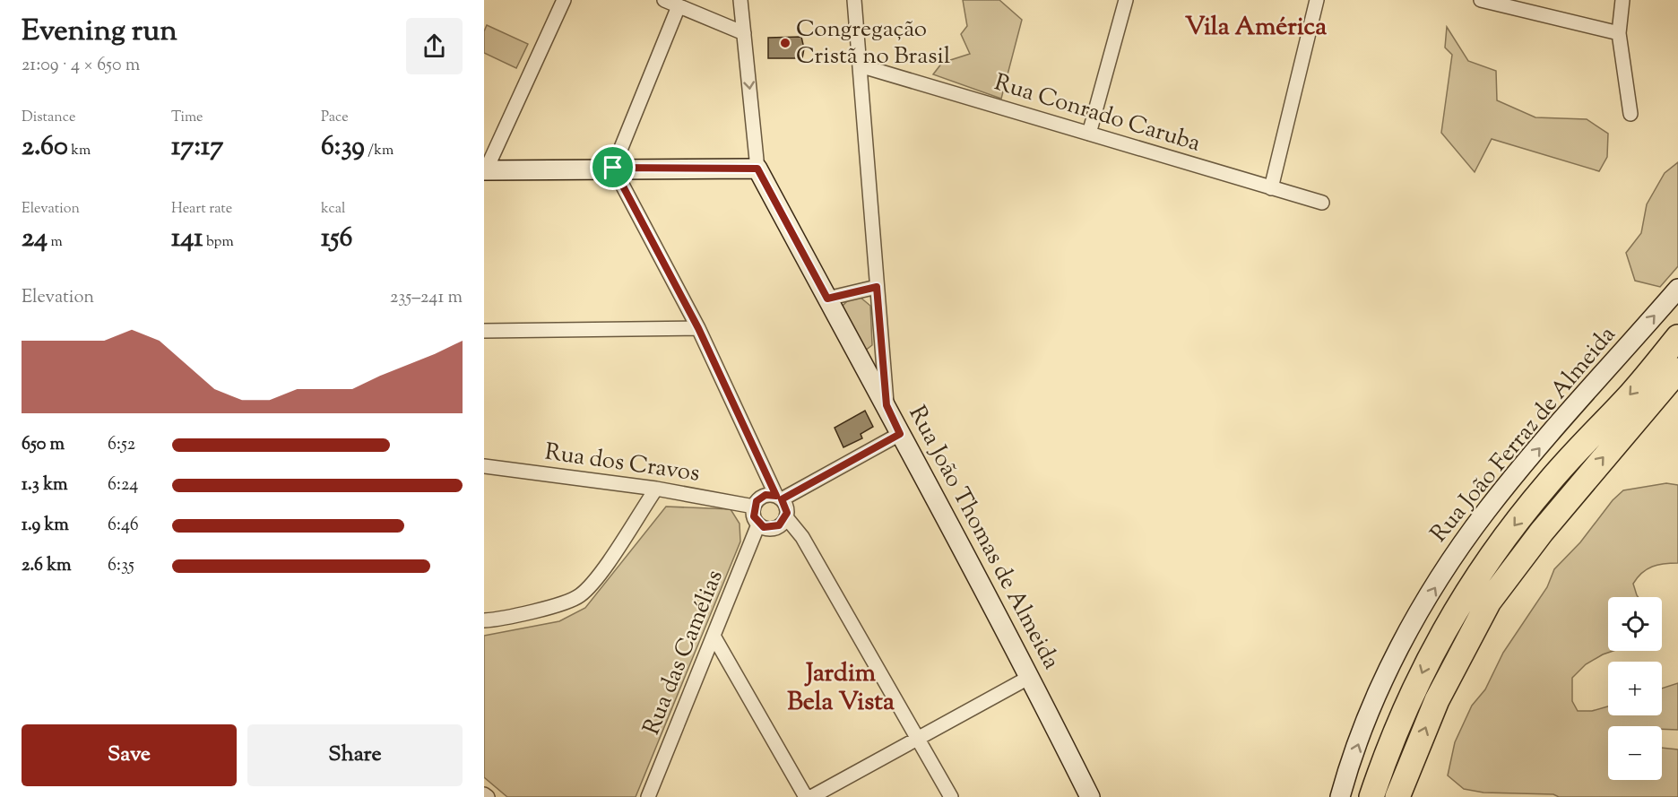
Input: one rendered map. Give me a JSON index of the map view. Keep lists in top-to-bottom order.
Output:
{
  "streets": {
    "street": [
      "Rua Conrado Caruba",
      "Rua João Ferraz de Almeida",
      "Rua dos Cravos",
      "Rua João Thomas de Almeida",
      "Rua das Camélias"
    ]
  },
  "crossings": [
    ["Rua Conrado Caruba", "Rua João Thomas de Almeida"],
    ["Rua dos Cravos", "Rua das Camélias"]
  ],
  "one_way": ["Rua João Ferraz de Almeida"],
  "districts": ["Vila América", "Jardim Bela Vista"],
  "places": ["Congregação Cristã no Brasil"],
  "page": {
    "heading": ["Evening run", "21:09 · 4 × 650 m"],
    "stats": [
      ["Distance", "2.60 km"],
      ["Time", "17:17"],
      ["Pace", "6:39 /km"],
      ["Elevation", "24 m"],
      ["Heart rate", "141 bpm"],
      ["kcal", "156"]
    ],
    "chart": ["Elevation", "235–241 m"],
    "list": [
      {
        "name": "650 m",
        "note": "6:52"
      },
      {
        "name": "1.3 km",
        "note": "6:24"
      },
      {
        "name": "1.9 km",
        "note": "6:46"
      },
      {
        "name": "2.6 km",
        "note": "6:35"
      }
    ],
    "map_buttons": ["+", "−"],
    "buttons": ["Save", "Share"]
  }
}
